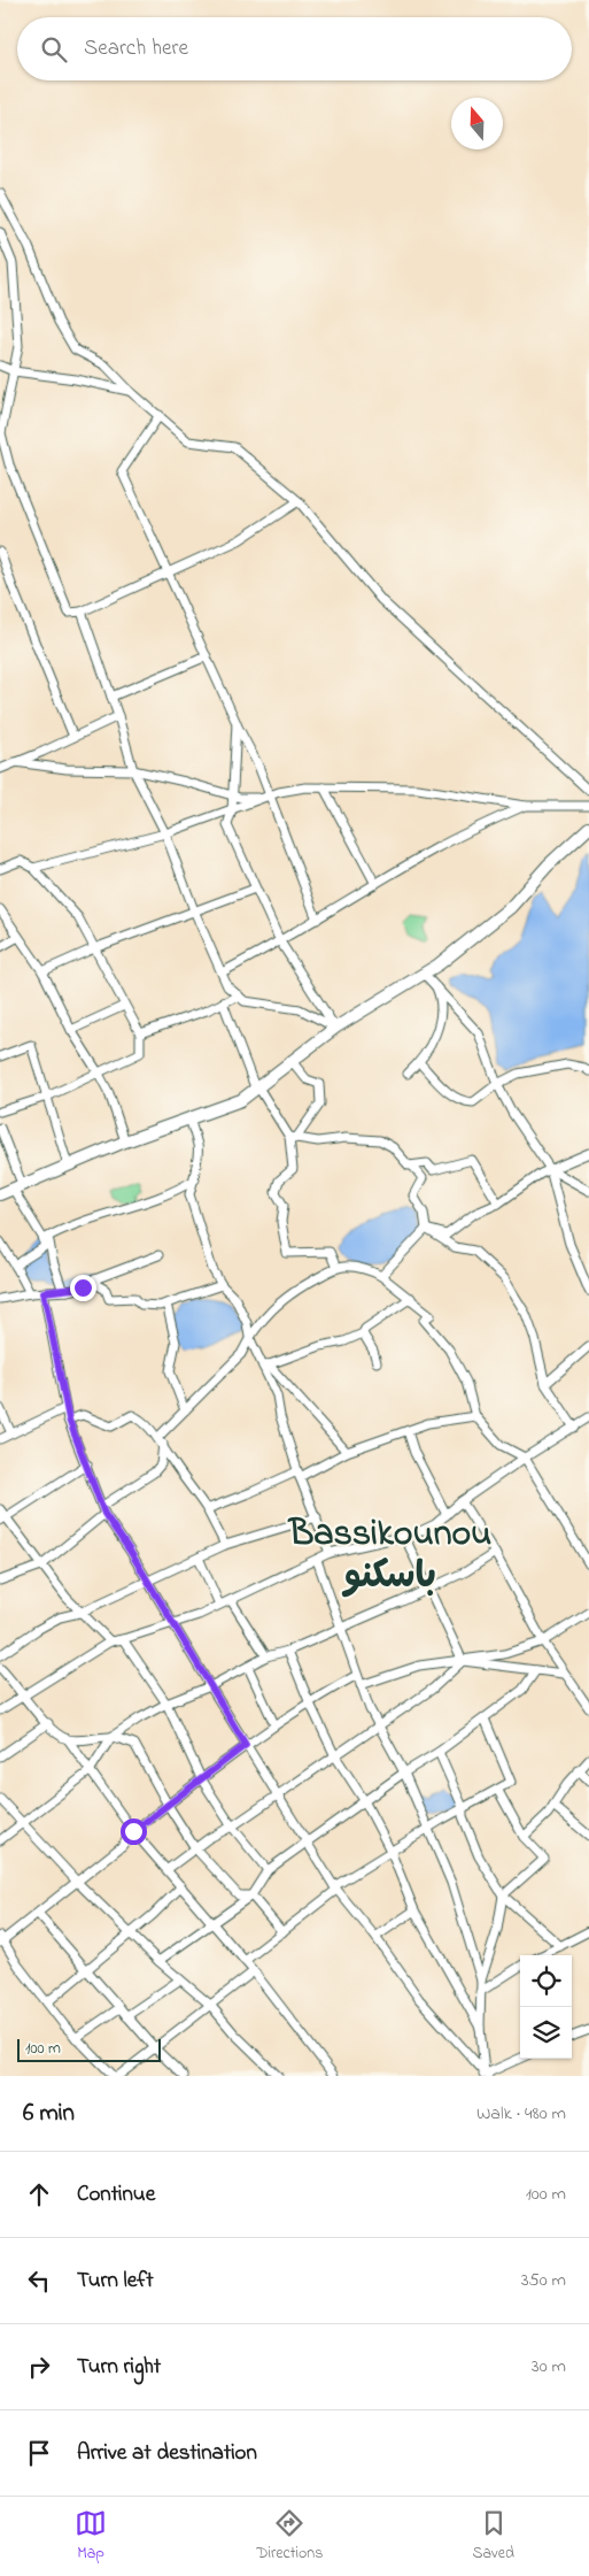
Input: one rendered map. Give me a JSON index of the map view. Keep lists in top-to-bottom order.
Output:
{
  "districts": ["Bassikounou باسكنو"],
  "scale_bar": "100 m",
  "north": "top",
  "page": {
    "search": "Search here",
    "scale": "100 m",
    "heading": ["6 min", "Walk · 480 m"],
    "list": [
      ["Continue", "100 m"],
      ["Turn left", "350 m"],
      ["Turn right", "30 m"],
      "Arrive at destination"
    ],
    "nav": ["Map", "Directions", "Saved"]
  }
}
